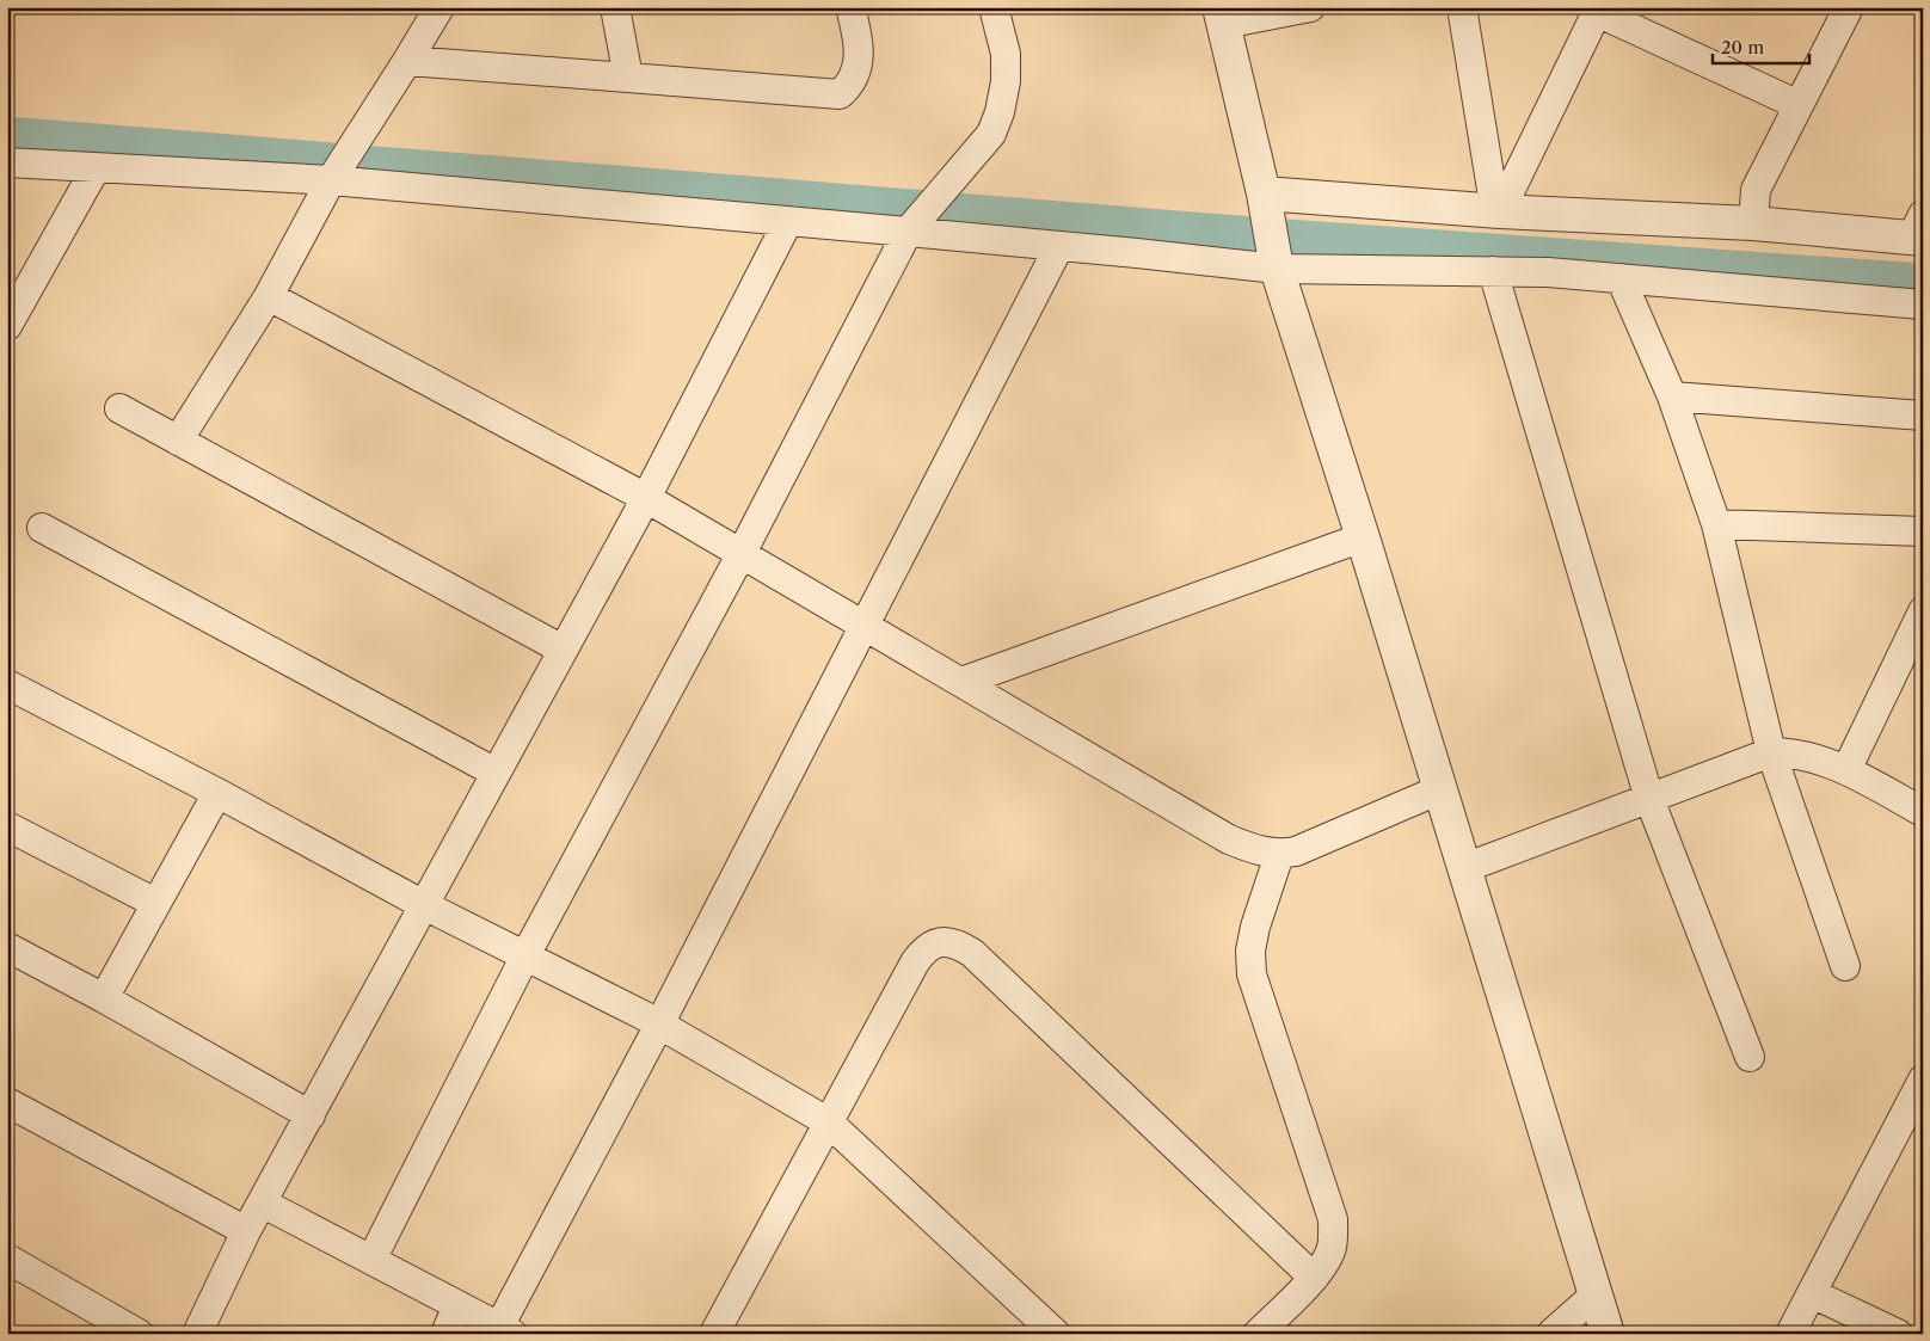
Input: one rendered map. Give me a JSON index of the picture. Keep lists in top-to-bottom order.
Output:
{
  "scale_bar": "20 m"
}
